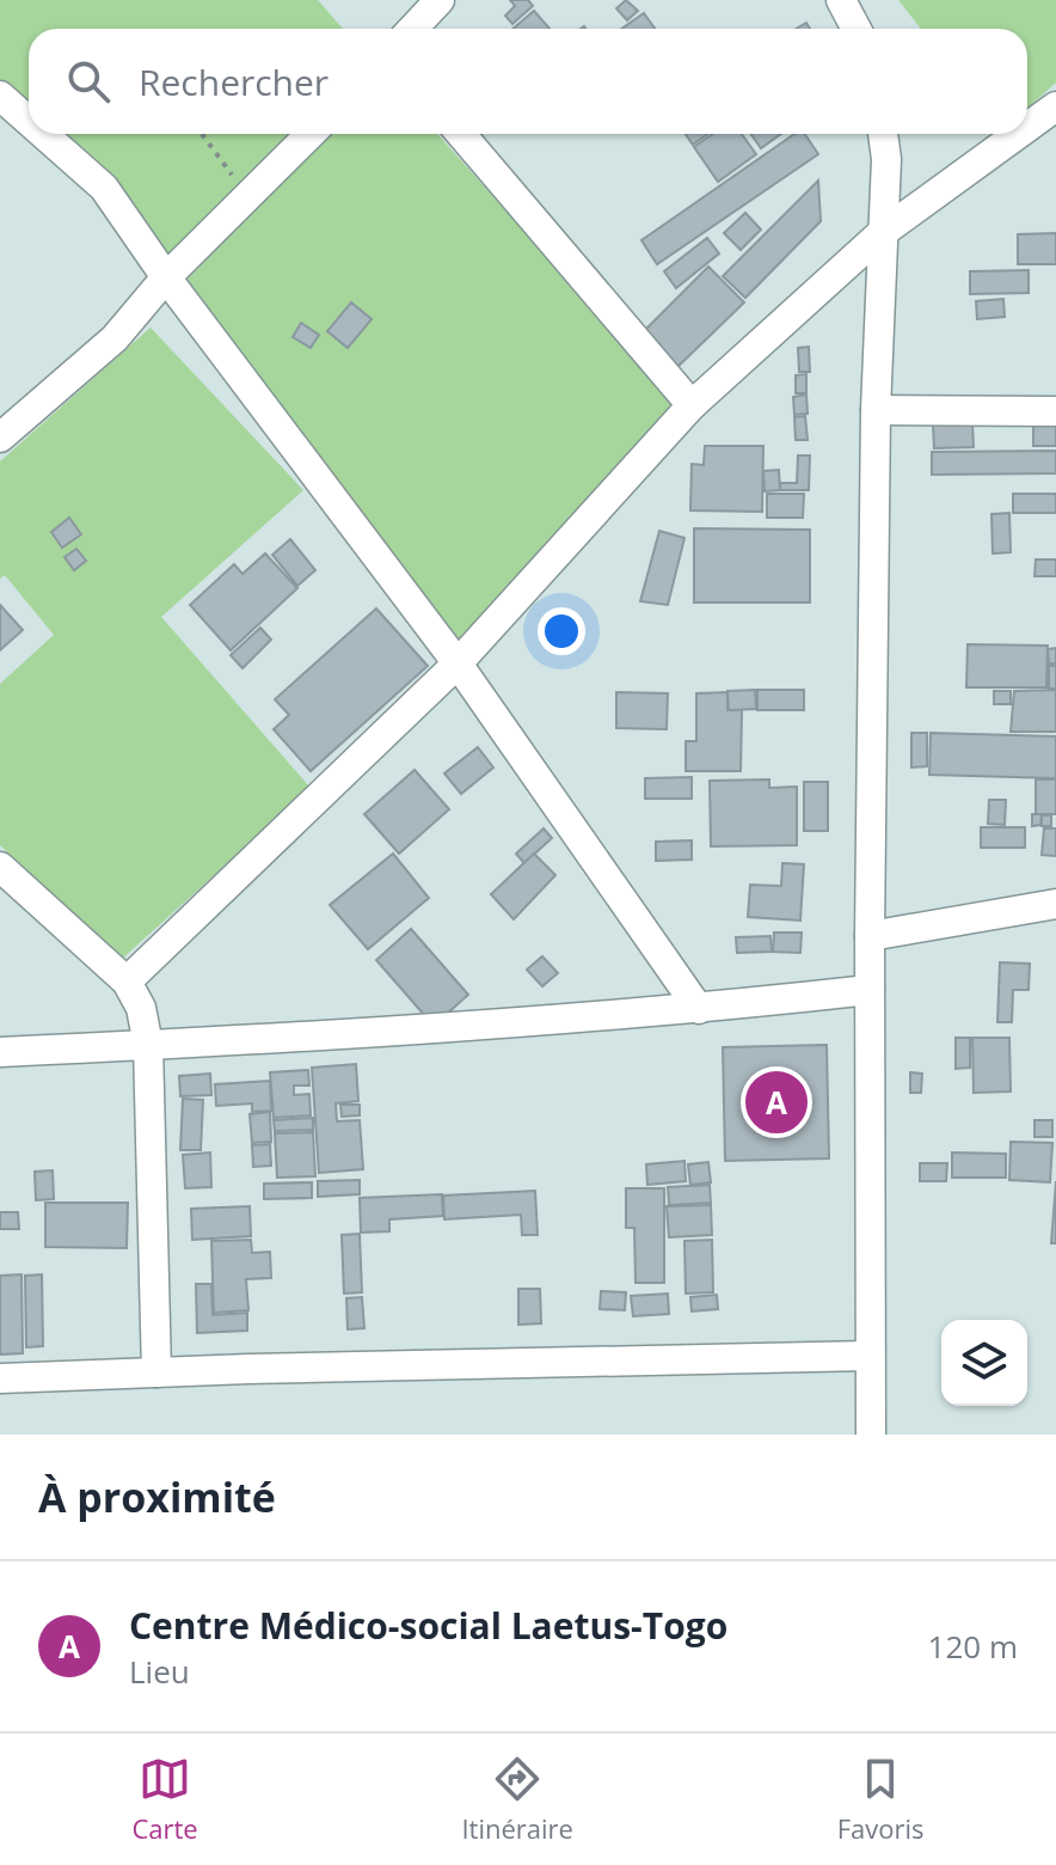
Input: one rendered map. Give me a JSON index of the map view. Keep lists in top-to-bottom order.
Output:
{
  "page": {
    "search": "Rechercher",
    "pins": "A",
    "heading": "À proximité",
    "list": [
      {
        "mark": "A",
        "name": "Centre Médico-social Laetus-Togo",
        "note": "Lieu",
        "value": "120 m"
      }
    ],
    "nav": ["Carte", "Itinéraire", "Favoris"]
  }
}
